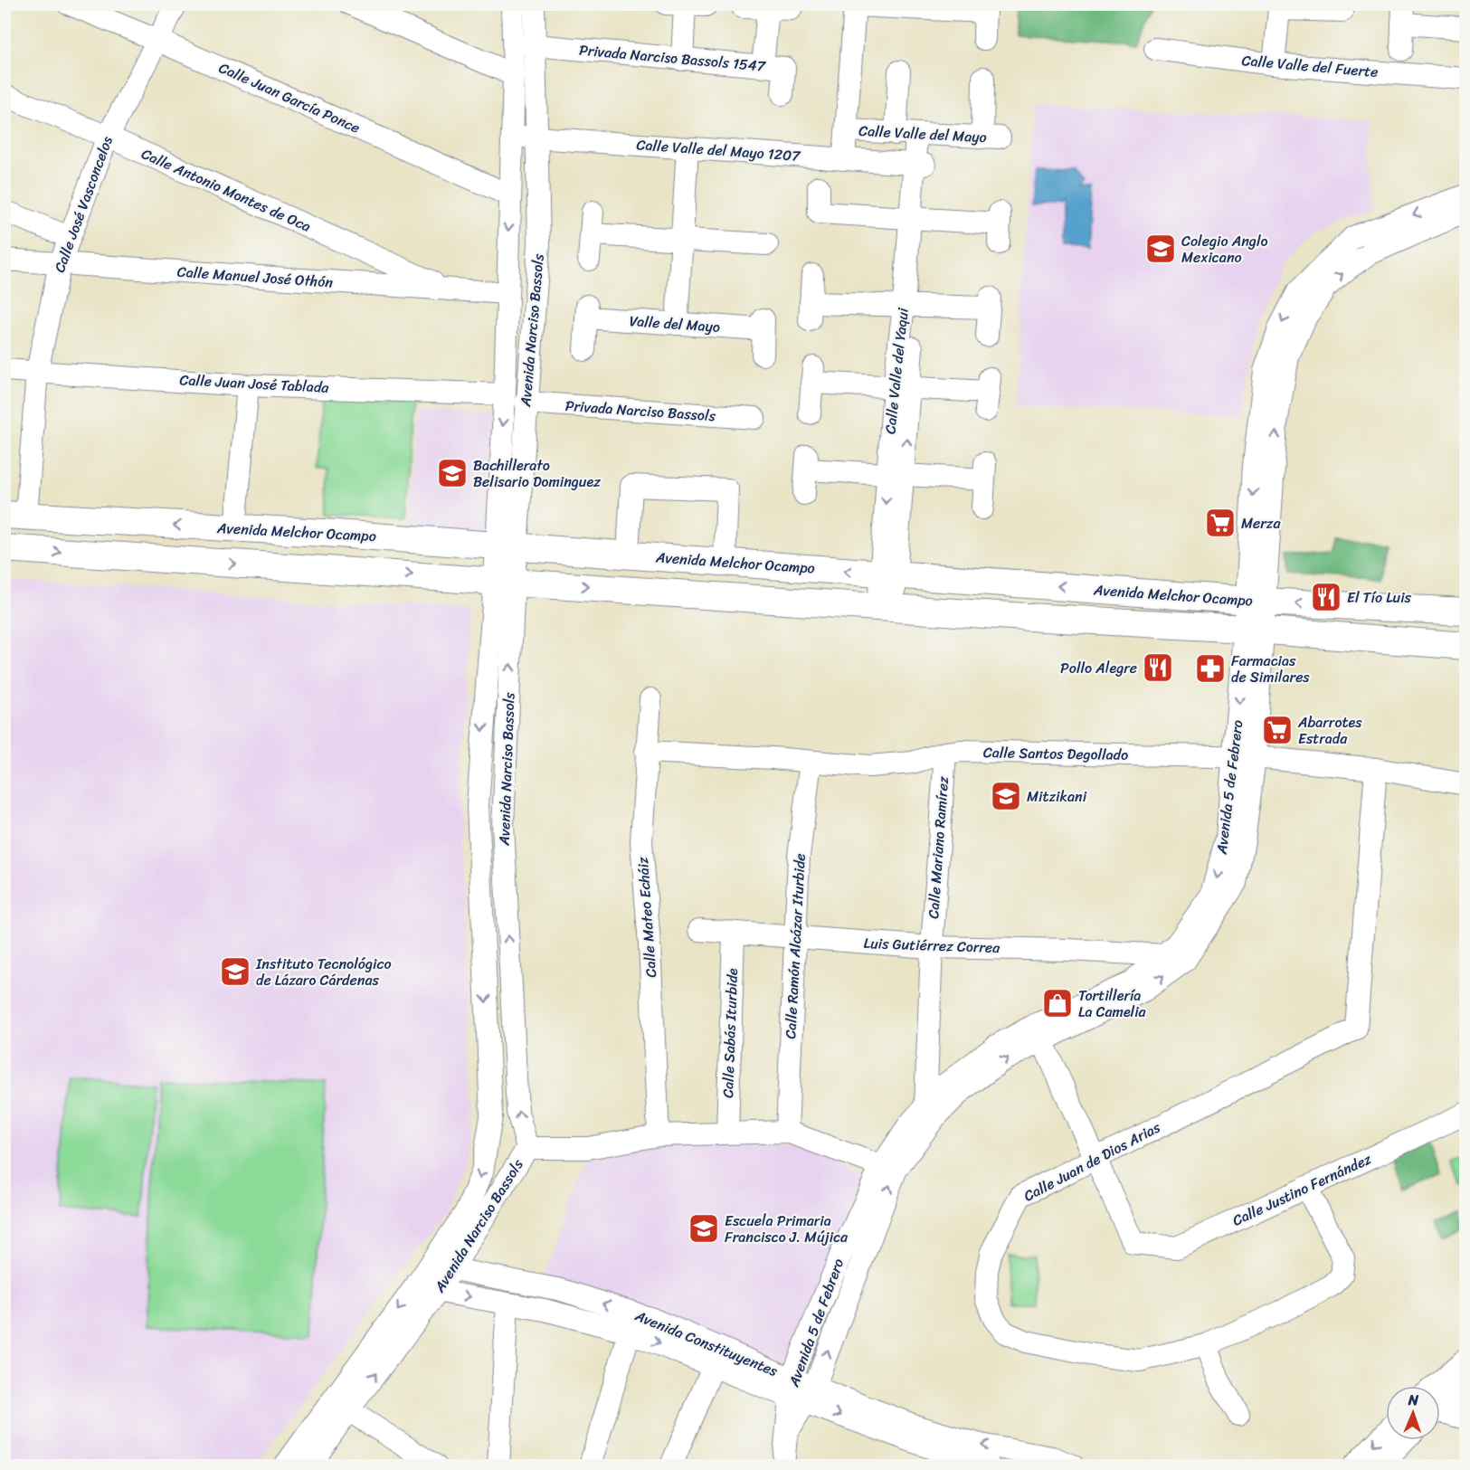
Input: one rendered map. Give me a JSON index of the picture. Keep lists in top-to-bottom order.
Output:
{
  "streets": {
    "main road": ["Avenida Melchor Ocampo"],
    "street": [
      "Privada Narciso Bassols 1547",
      "Calle Valle del Fuerte",
      "Calle Juan García Ponce",
      "Calle Valle del Mayo",
      "Calle Valle del Mayo 1207",
      "Calle Antonio Montes de Oca",
      "Calle José Vasconcelos",
      "Calle Manuel José Othón",
      "Valle del Mayo",
      "Avenida Narciso Bassols",
      "Calle Valle del Yaqui",
      "Calle Juan José Tablada",
      "Privada Narciso Bassols",
      "Calle Santos Degollado",
      "Avenida 5 de Febrero",
      "Calle Mariano Ramírez",
      "Calle Mateo Echáiz",
      "Luis Gutiérrez Correa",
      "Calle Ramón Alcázar Iturbide",
      "Calle Sabás Iturbide",
      "Calle Juan de Dios Arias",
      "Calle Justino Fernández",
      "Avenida Constituyentes"
    ]
  },
  "crossings": [
    ["Privada Narciso Bassols 1547", "Avenida Narciso Bassols"],
    ["Calle Juan García Ponce", "Calle José Vasconcelos"],
    ["Calle Juan García Ponce", "Avenida Narciso Bassols"],
    ["Calle Valle del Mayo", "Calle Valle del Yaqui"],
    ["Calle Valle del Mayo 1207", "Avenida Narciso Bassols"],
    ["Calle Valle del Mayo 1207", "Calle Valle del Yaqui"],
    ["Calle Antonio Montes de Oca", "Calle José Vasconcelos"],
    ["Calle Antonio Montes de Oca", "Calle Manuel José Othón"],
    ["Calle José Vasconcelos", "Calle Manuel José Othón"],
    ["Calle José Vasconcelos", "Calle Juan José Tablada"],
    ["Calle José Vasconcelos", "Avenida Melchor Ocampo"],
    ["Calle Manuel José Othón", "Avenida Narciso Bassols"],
    ["Avenida Narciso Bassols", "Calle Juan José Tablada"],
    ["Avenida Narciso Bassols", "Privada Narciso Bassols"],
    ["Avenida Narciso Bassols", "Avenida Melchor Ocampo"],
    ["Avenida Narciso Bassols", "Avenida Constituyentes"],
    ["Calle Valle del Yaqui", "Avenida Melchor Ocampo"],
    ["Avenida Melchor Ocampo", "Avenida 5 de Febrero"],
    ["Calle Santos Degollado", "Avenida 5 de Febrero"],
    ["Calle Santos Degollado", "Calle Mariano Ramírez"],
    ["Calle Santos Degollado", "Calle Mateo Echáiz"],
    ["Calle Santos Degollado", "Calle Ramón Alcázar Iturbide"],
    ["Calle Santos Degollado", "Calle Juan de Dios Arias"],
    ["Avenida 5 de Febrero", "Calle Mariano Ramírez"],
    ["Avenida 5 de Febrero", "Luis Gutiérrez Correa"],
    ["Avenida 5 de Febrero", "Avenida Constituyentes"],
    ["Calle Mariano Ramírez", "Luis Gutiérrez Correa"],
    ["Luis Gutiérrez Correa", "Calle Ramón Alcázar Iturbide"],
    ["Luis Gutiérrez Correa", "Calle Sabás Iturbide"],
    ["Calle Juan de Dios Arias", "Calle Justino Fernández"]
  ],
  "places": {
    "school or university": [
      "Colegio Anglo Mexicano",
      "Bachillerato Belisario Dominguez",
      "Mitzikani",
      "Instituto Tecnológico de Lázaro Cárdenas",
      "Escuela Primaria Francisco J. Mújica"
    ],
    "supermarket": ["Merza", "Abarrotes Estrada"],
    "restaurant": ["El Tío Luis", "Pollo Alegre"],
    "pharmacy": ["Farmacias de Similares"],
    "shop": ["Tortillería La Camelia"]
  },
  "north": "top"
}
